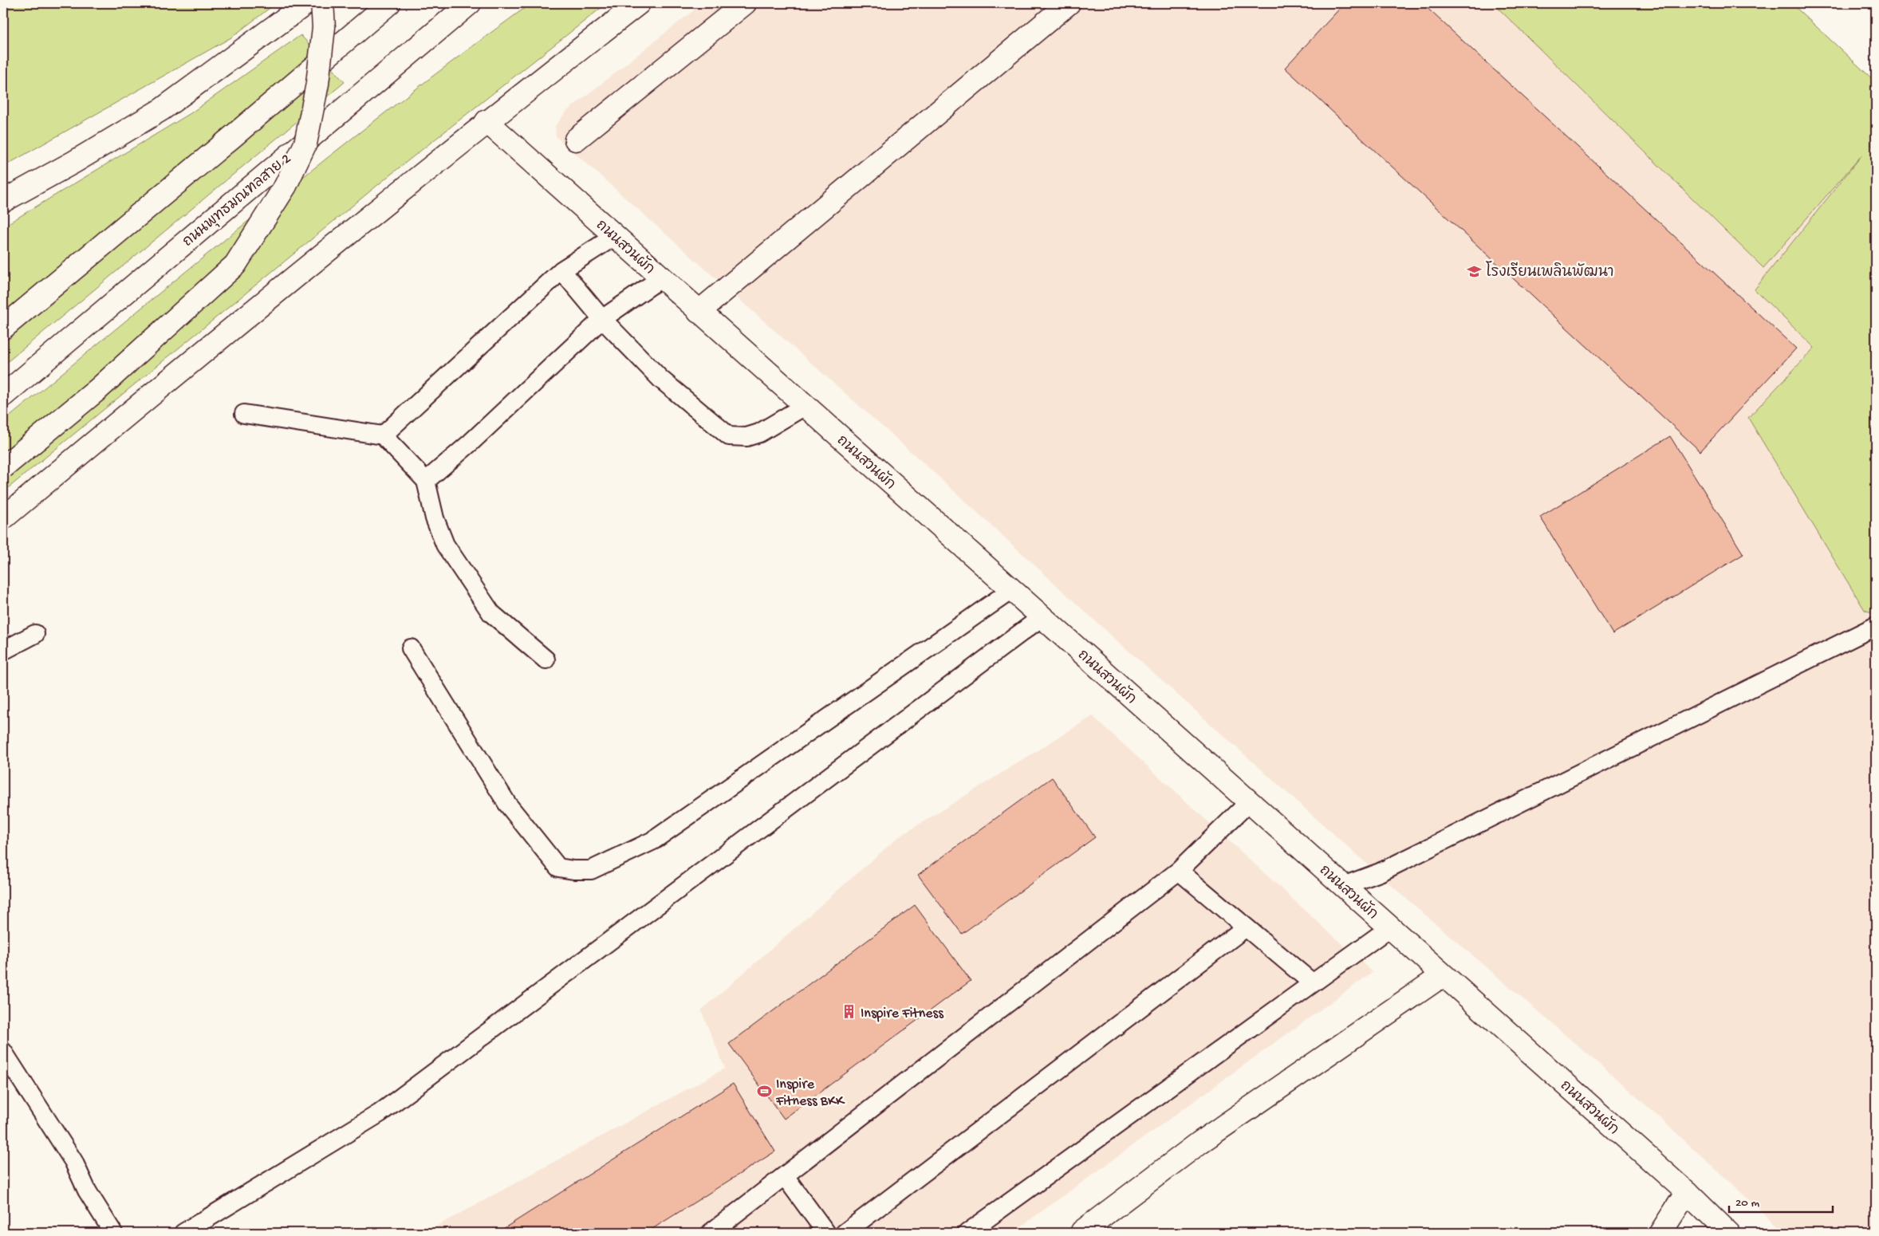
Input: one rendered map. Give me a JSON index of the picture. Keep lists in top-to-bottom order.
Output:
{
  "streets": {
    "street": ["ถนนพุทธมณฑลสาย 2", "ถนนสวนผัก"]
  },
  "places": {
    "school or university": ["โรงเรียนเพลินพัฒนา"],
    "building": ["Inspire Fitness"],
    "sports": ["Inspire Fitness BKK"]
  },
  "scale_bar": "20 m"
}
